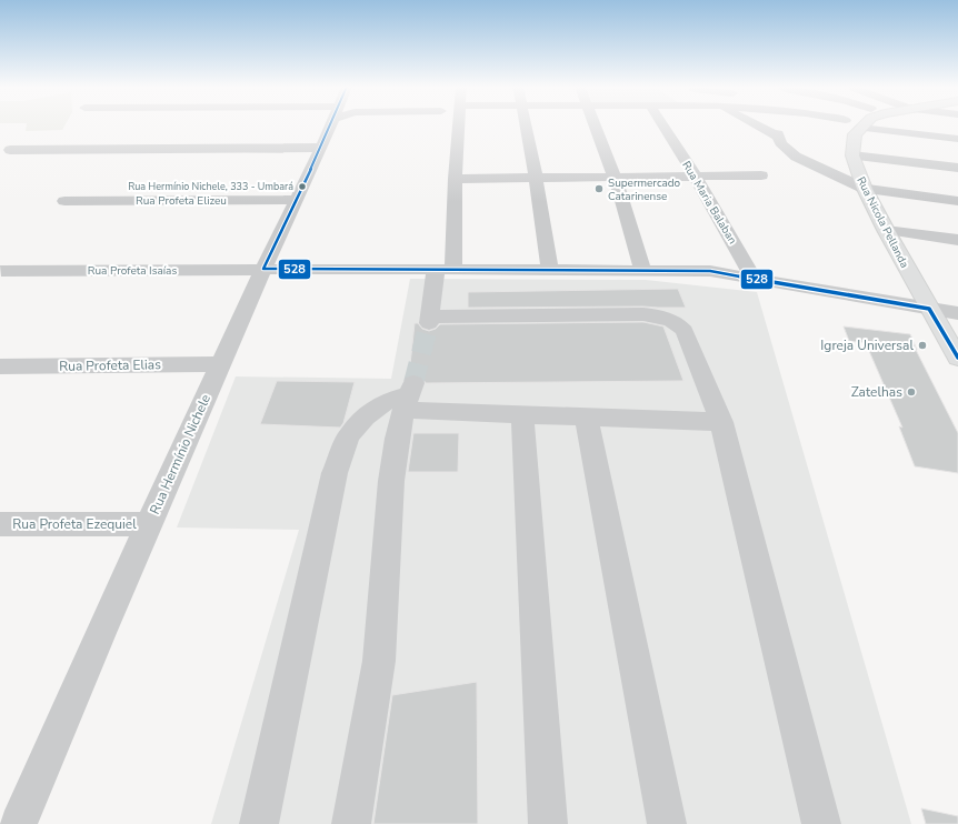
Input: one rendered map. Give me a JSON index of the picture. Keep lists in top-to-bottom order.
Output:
{
  "streets": {
    "main road": ["Rua Nicola Pellanda"],
    "street": [
      "Rua Profeta Elizeu",
      "Rua Maria Balaban",
      "Rua Profeta Isaías",
      "Rua Profeta Elias",
      "Rua Hermínio Nichele",
      "Rua Profeta Ezequiel"
    ]
  },
  "crossings": [
    ["Rua Profeta Elizeu", "Rua Hermínio Nichele"],
    ["Rua Maria Balaban", "Rua Profeta Isaías"],
    ["Rua Nicola Pellanda", "Rua Profeta Isaías"],
    ["Rua Profeta Isaías", "Rua Hermínio Nichele"],
    ["Rua Profeta Elias", "Rua Hermínio Nichele"],
    ["Rua Hermínio Nichele", "Rua Profeta Ezequiel"]
  ],
  "places": [
    "Rua Hermínio Nichele, 333 - Umbará",
    "Supermercado Catarinense",
    "Igreja Universal",
    "Zatelhas"
  ],
  "lines": ["transit line 528"]
}
